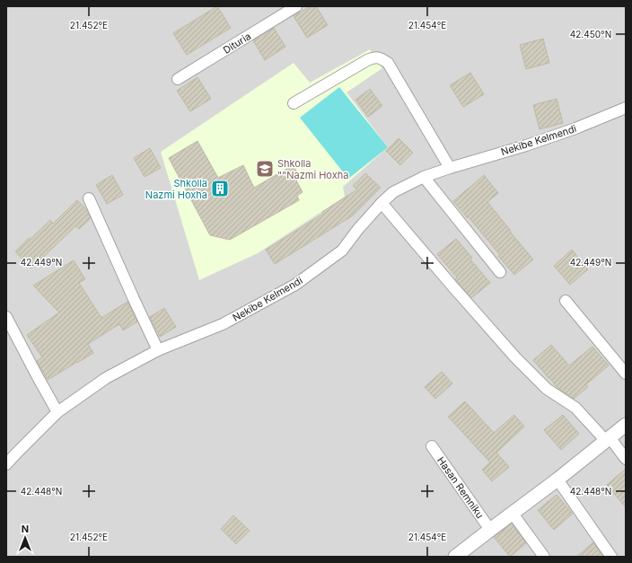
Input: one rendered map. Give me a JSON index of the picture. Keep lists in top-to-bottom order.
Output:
{
  "streets": {
    "street": ["Dituria", "Nekibe Kelmendi", "Hasan Remniku"]
  },
  "places": {
    "school or university": ["Shkolla \"\"Nazmi Hoxha"],
    "building": ["Shkolla Nazmi Hoxha"]
  },
  "north": "top",
  "coordinates": [
    "21.452°E",
    "21.454°E",
    "42.450°N",
    "42.449°N",
    "42.448°N"
  ]
}
